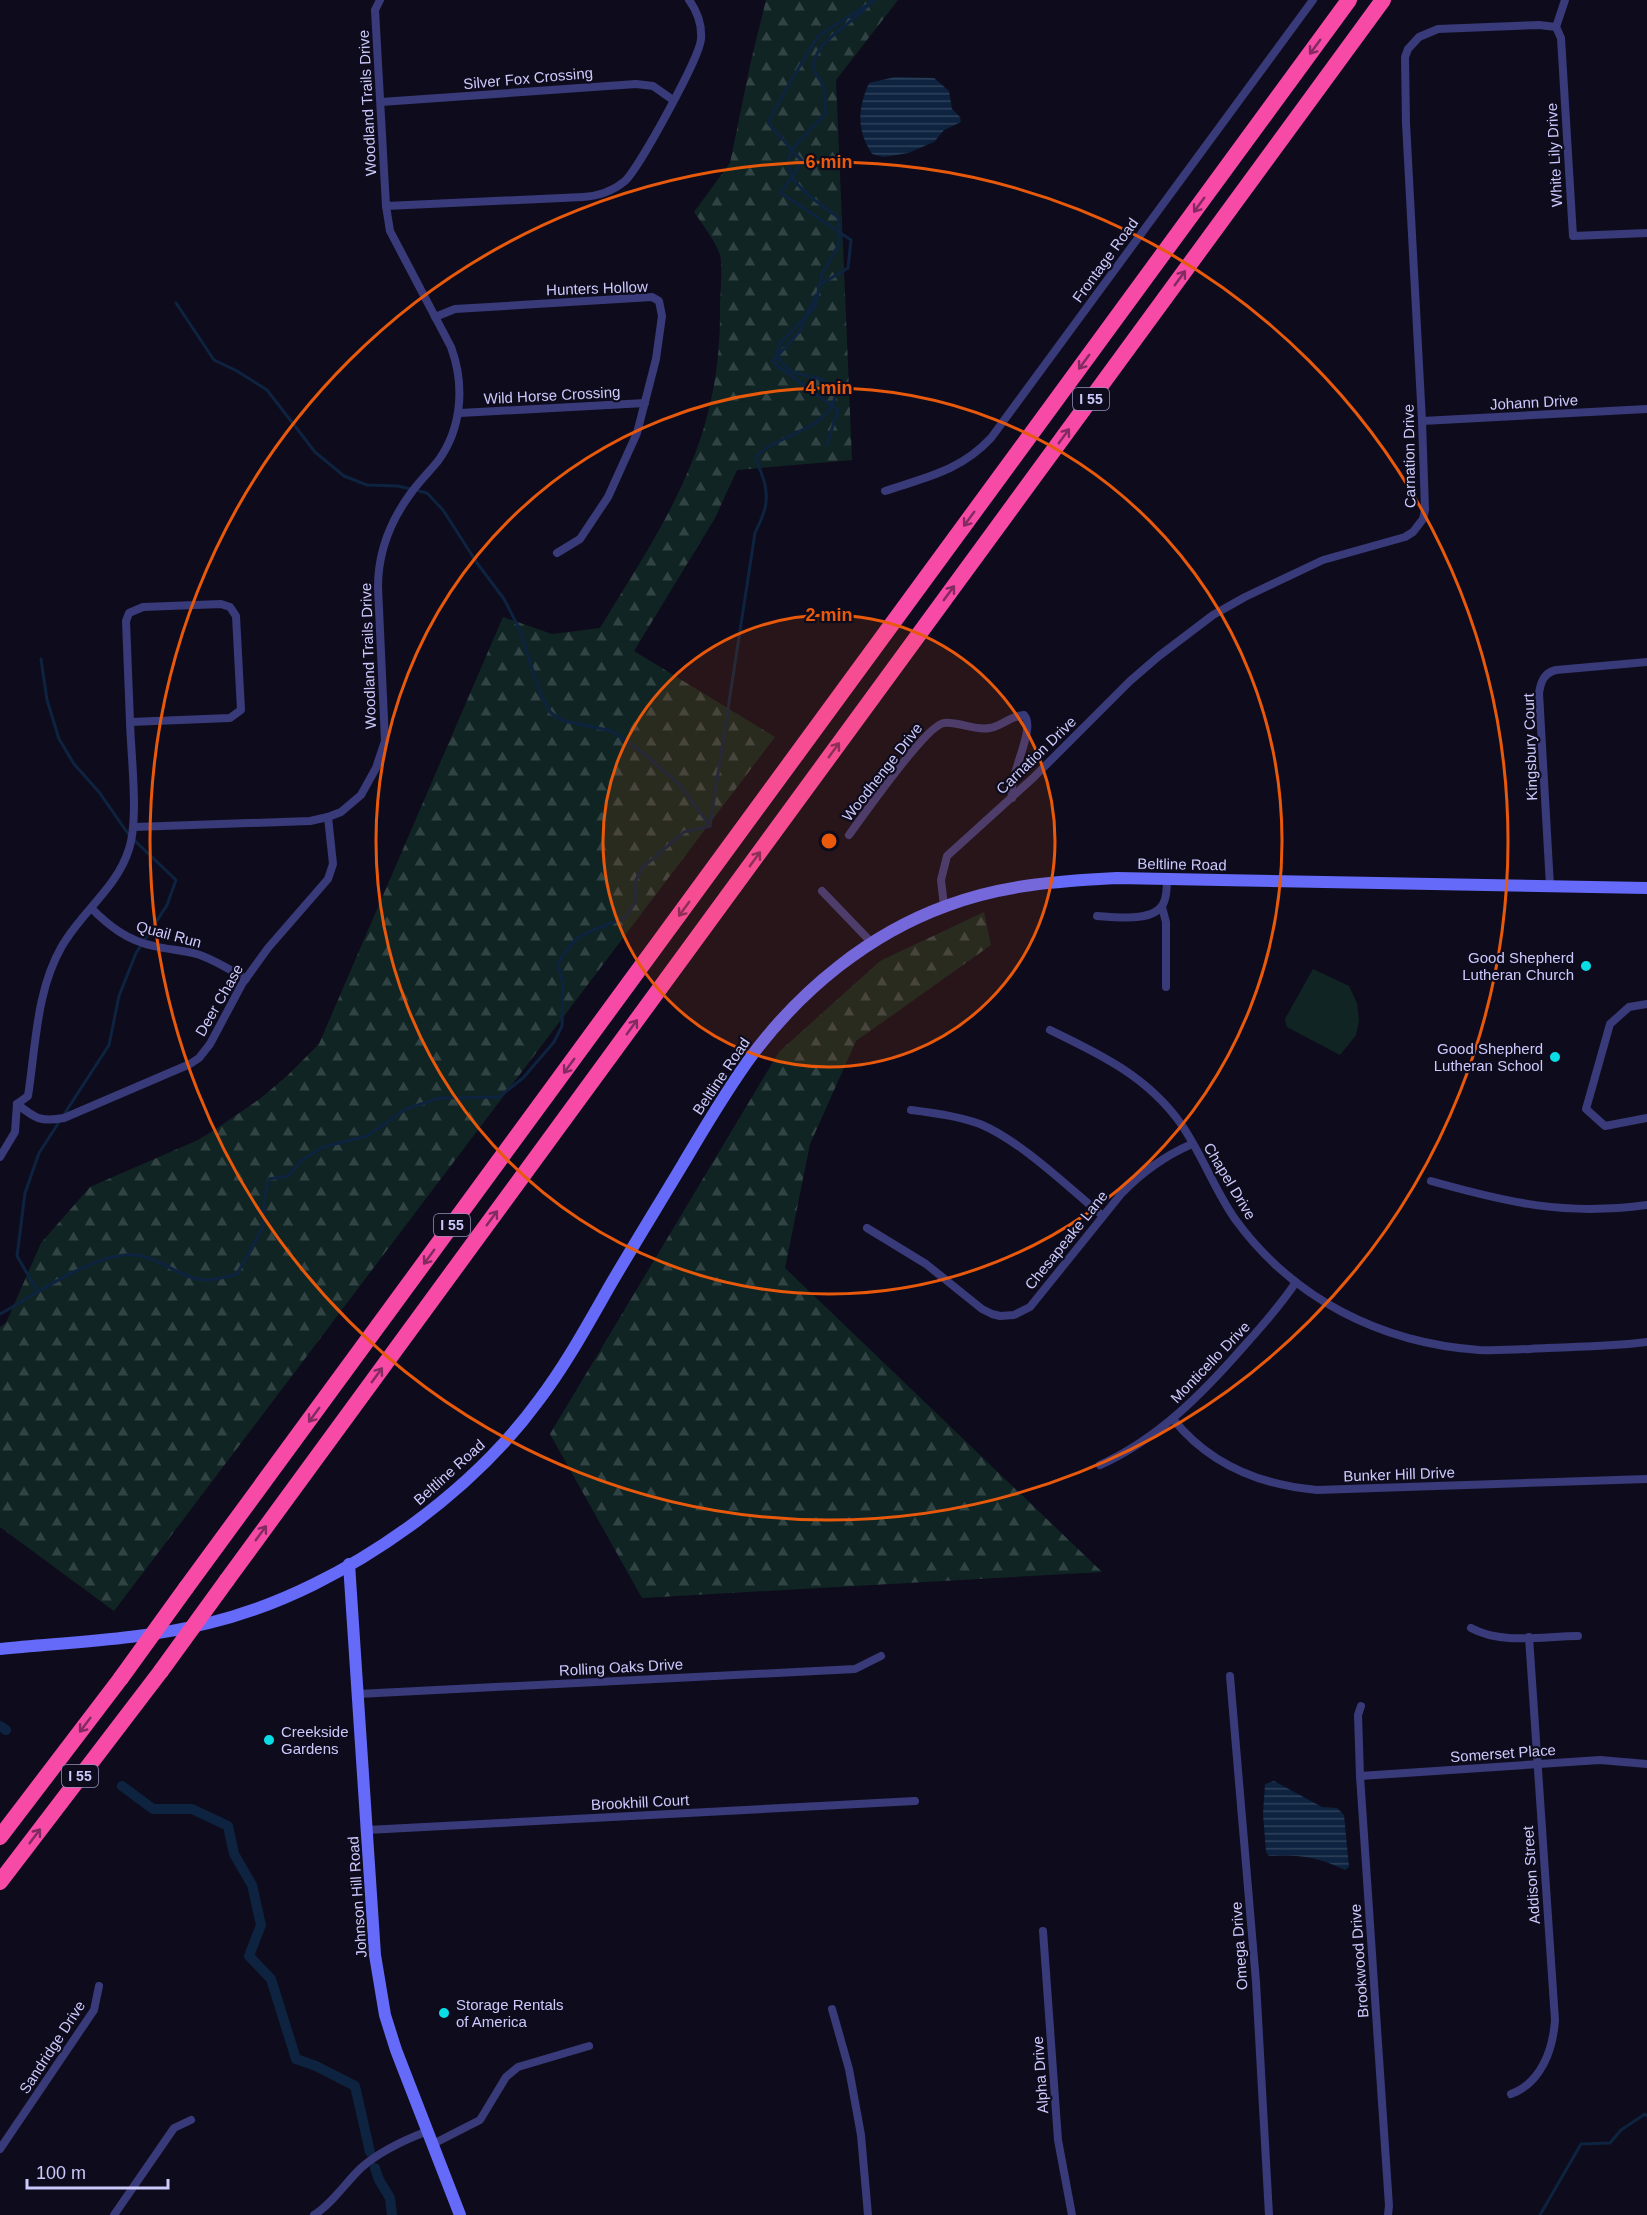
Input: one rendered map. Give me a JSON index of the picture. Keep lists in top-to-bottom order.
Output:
{
  "streets": {
    "highway": ["I 55"],
    "main road": ["Beltline Road", "Johnson Hill Road"],
    "street": [
      "Silver Fox Crossing",
      "Woodland Trails Drive",
      "White Lily Drive",
      "Frontage Road",
      "Hunters Hollow",
      "Wild Horse Crossing",
      "Johann Drive",
      "Carnation Drive",
      "Kingsbury Court",
      "Woodhenge Drive",
      "Quail Run",
      "Deer Chase",
      "Chapel Drive",
      "Chesapeake Lane",
      "Monticello Drive",
      "Bunker Hill Drive",
      "Rolling Oaks Drive",
      "Somerset Place",
      "Brookhill Court",
      "Addison Street",
      "Omega Drive",
      "Brookwood Drive",
      "Sandridge Drive",
      "Alpha Drive"
    ]
  },
  "crossings": [
    ["Silver Fox Crossing", "Woodland Trails Drive"],
    ["Woodland Trails Drive", "Hunters Hollow"],
    ["Woodland Trails Drive", "Wild Horse Crossing"],
    ["Woodland Trails Drive", "Deer Chase"],
    ["White Lily Drive", "Carnation Drive"],
    ["Hunters Hollow", "Wild Horse Crossing"],
    ["Johann Drive", "Carnation Drive"],
    ["Carnation Drive", "Woodhenge Drive"],
    ["Carnation Drive", "Beltline Road"],
    ["Kingsbury Court", "Beltline Road"],
    ["Beltline Road", "Johnson Hill Road"],
    ["Quail Run", "Deer Chase"],
    ["Chapel Drive", "Chesapeake Lane"],
    ["Chapel Drive", "Monticello Drive"],
    ["Monticello Drive", "Bunker Hill Drive"],
    ["Rolling Oaks Drive", "Johnson Hill Road"],
    ["Somerset Place", "Addison Street"],
    ["Somerset Place", "Brookwood Drive"],
    ["Brookhill Court", "Johnson Hill Road"]
  ],
  "places": [
    "Good Shepherd Lutheran Church",
    "Good Shepherd Lutheran School",
    "Creekside Gardens",
    "Storage Rentals of America"
  ],
  "scale_bar": "100 m",
  "rings": ["6 min", "4 min", "2 min"]
}
